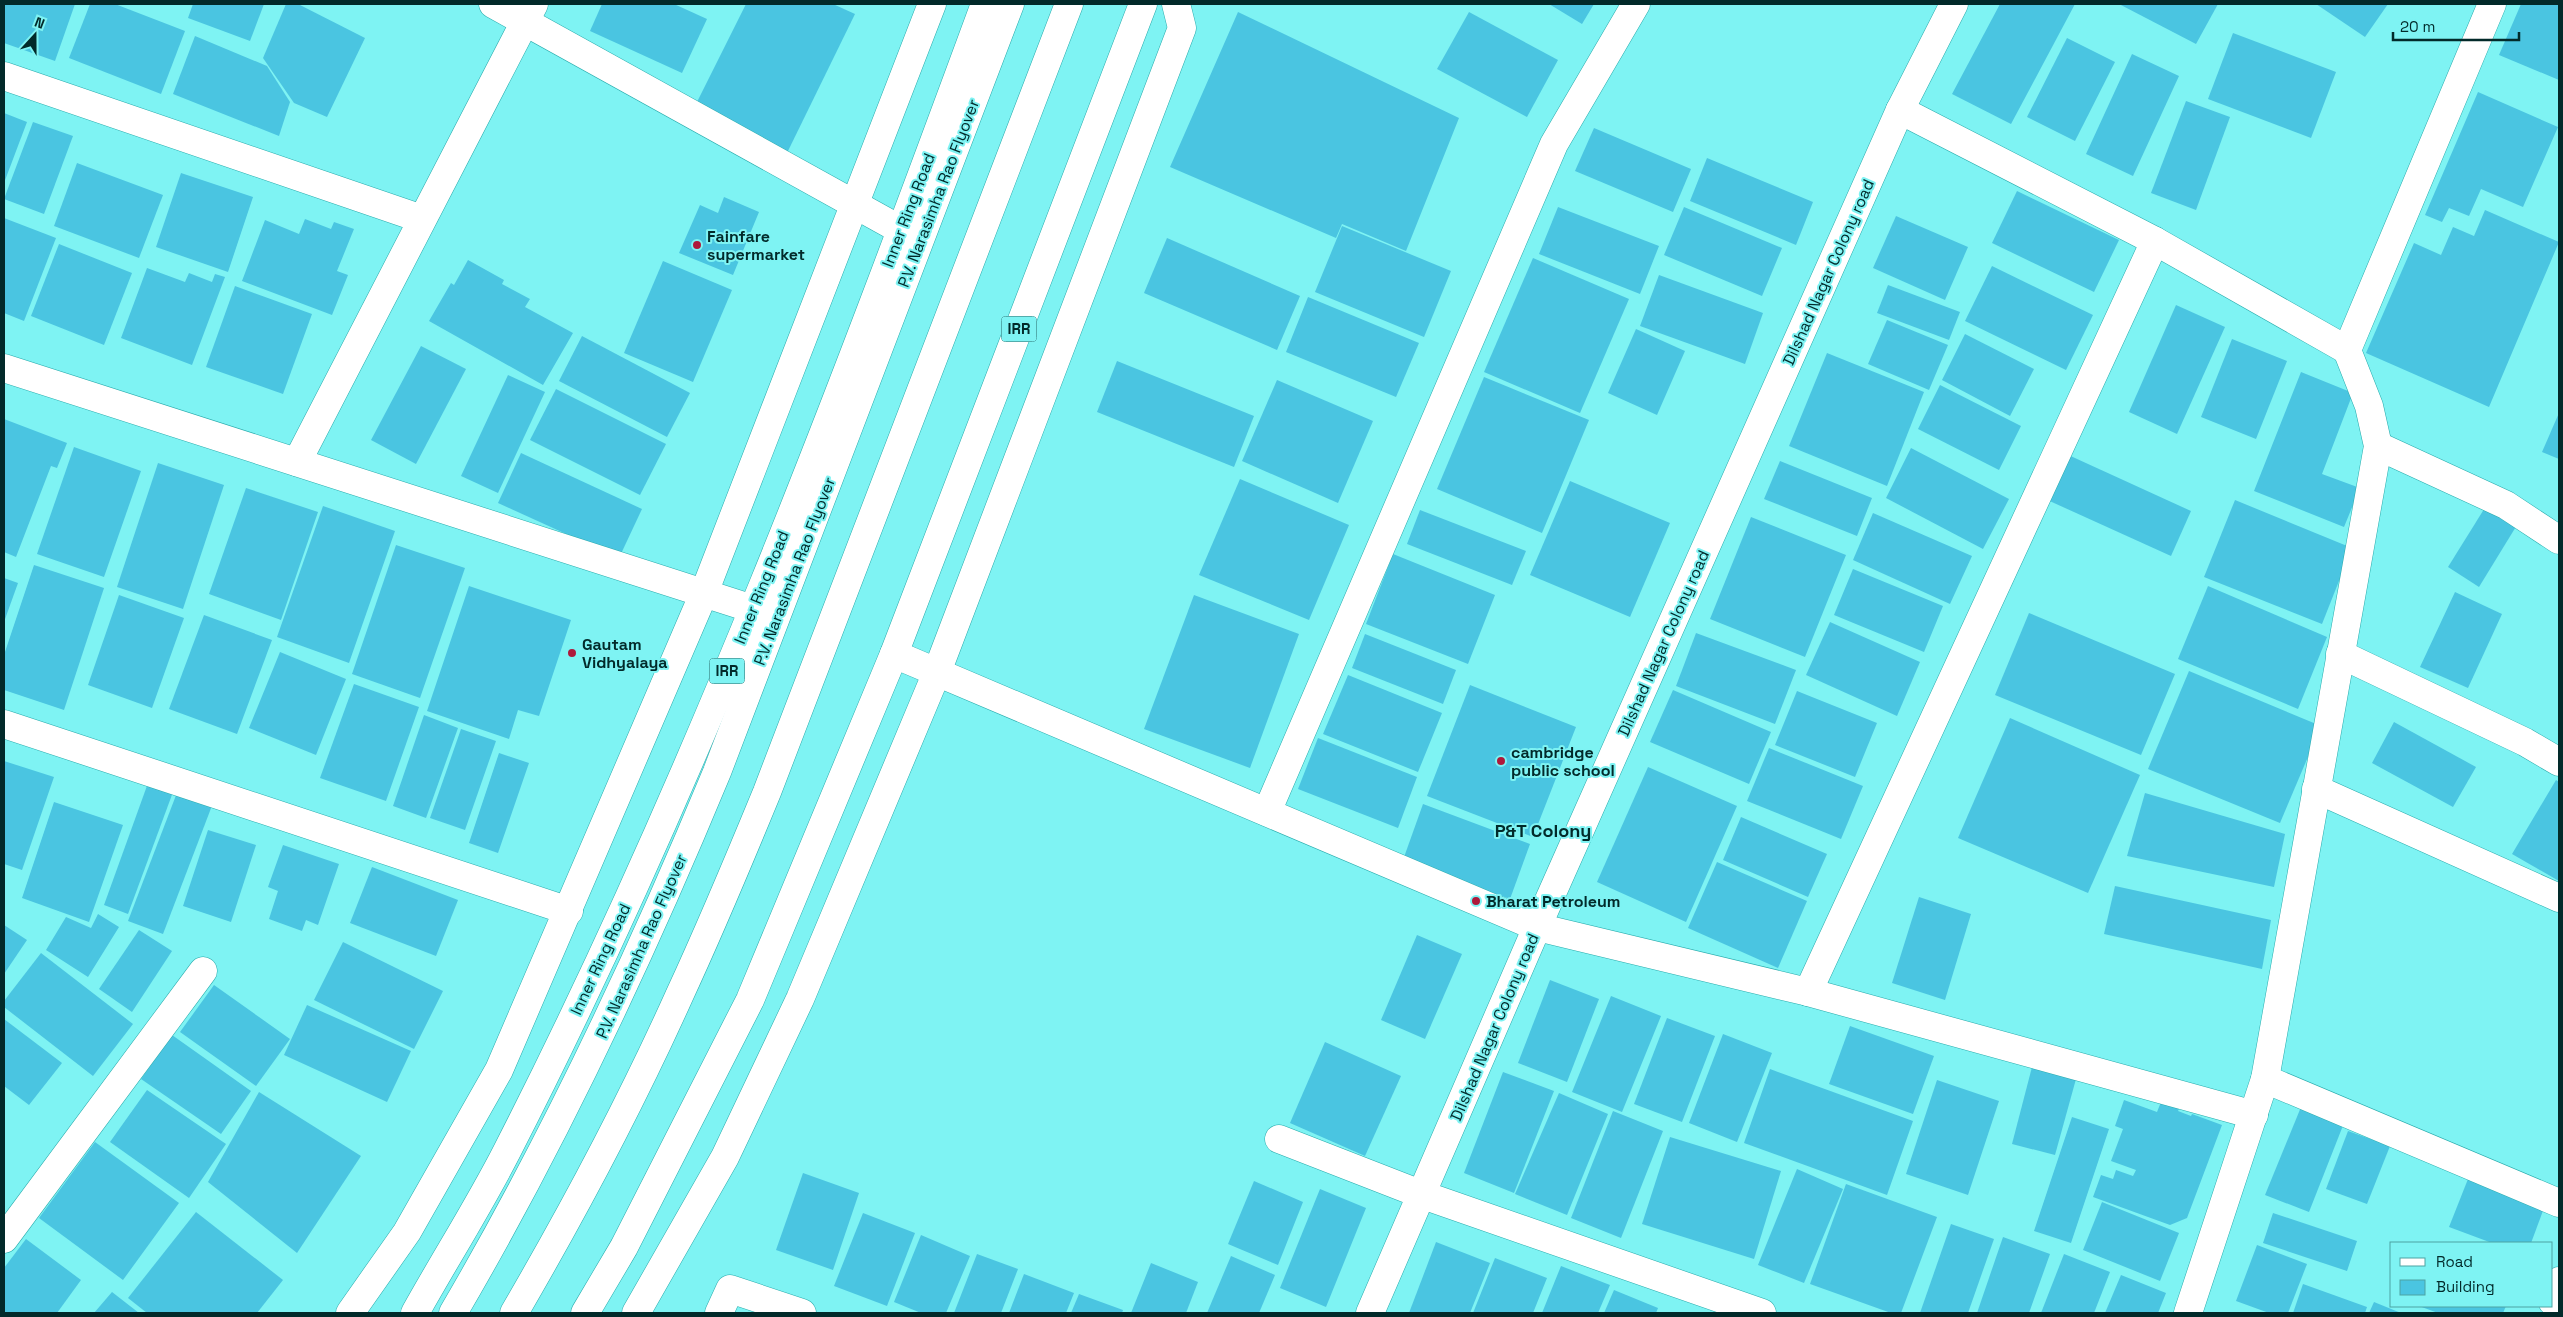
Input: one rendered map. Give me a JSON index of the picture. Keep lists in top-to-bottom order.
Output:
{
  "streets": {
    "main road": [
      "P.V. Narasimha Rao Flyover",
      "Inner Ring Road",
      "Dilshad Nagar Colony road",
      "IRR"
    ]
  },
  "districts": ["P&T Colony"],
  "places": [
    "Fainfare supermarket",
    "Gautam Vidhyalaya",
    "cambridge public school",
    "Bharat Petroleum"
  ],
  "legend": ["Road", "Building"],
  "scale_bar": "20 m",
  "north": "top"
}
